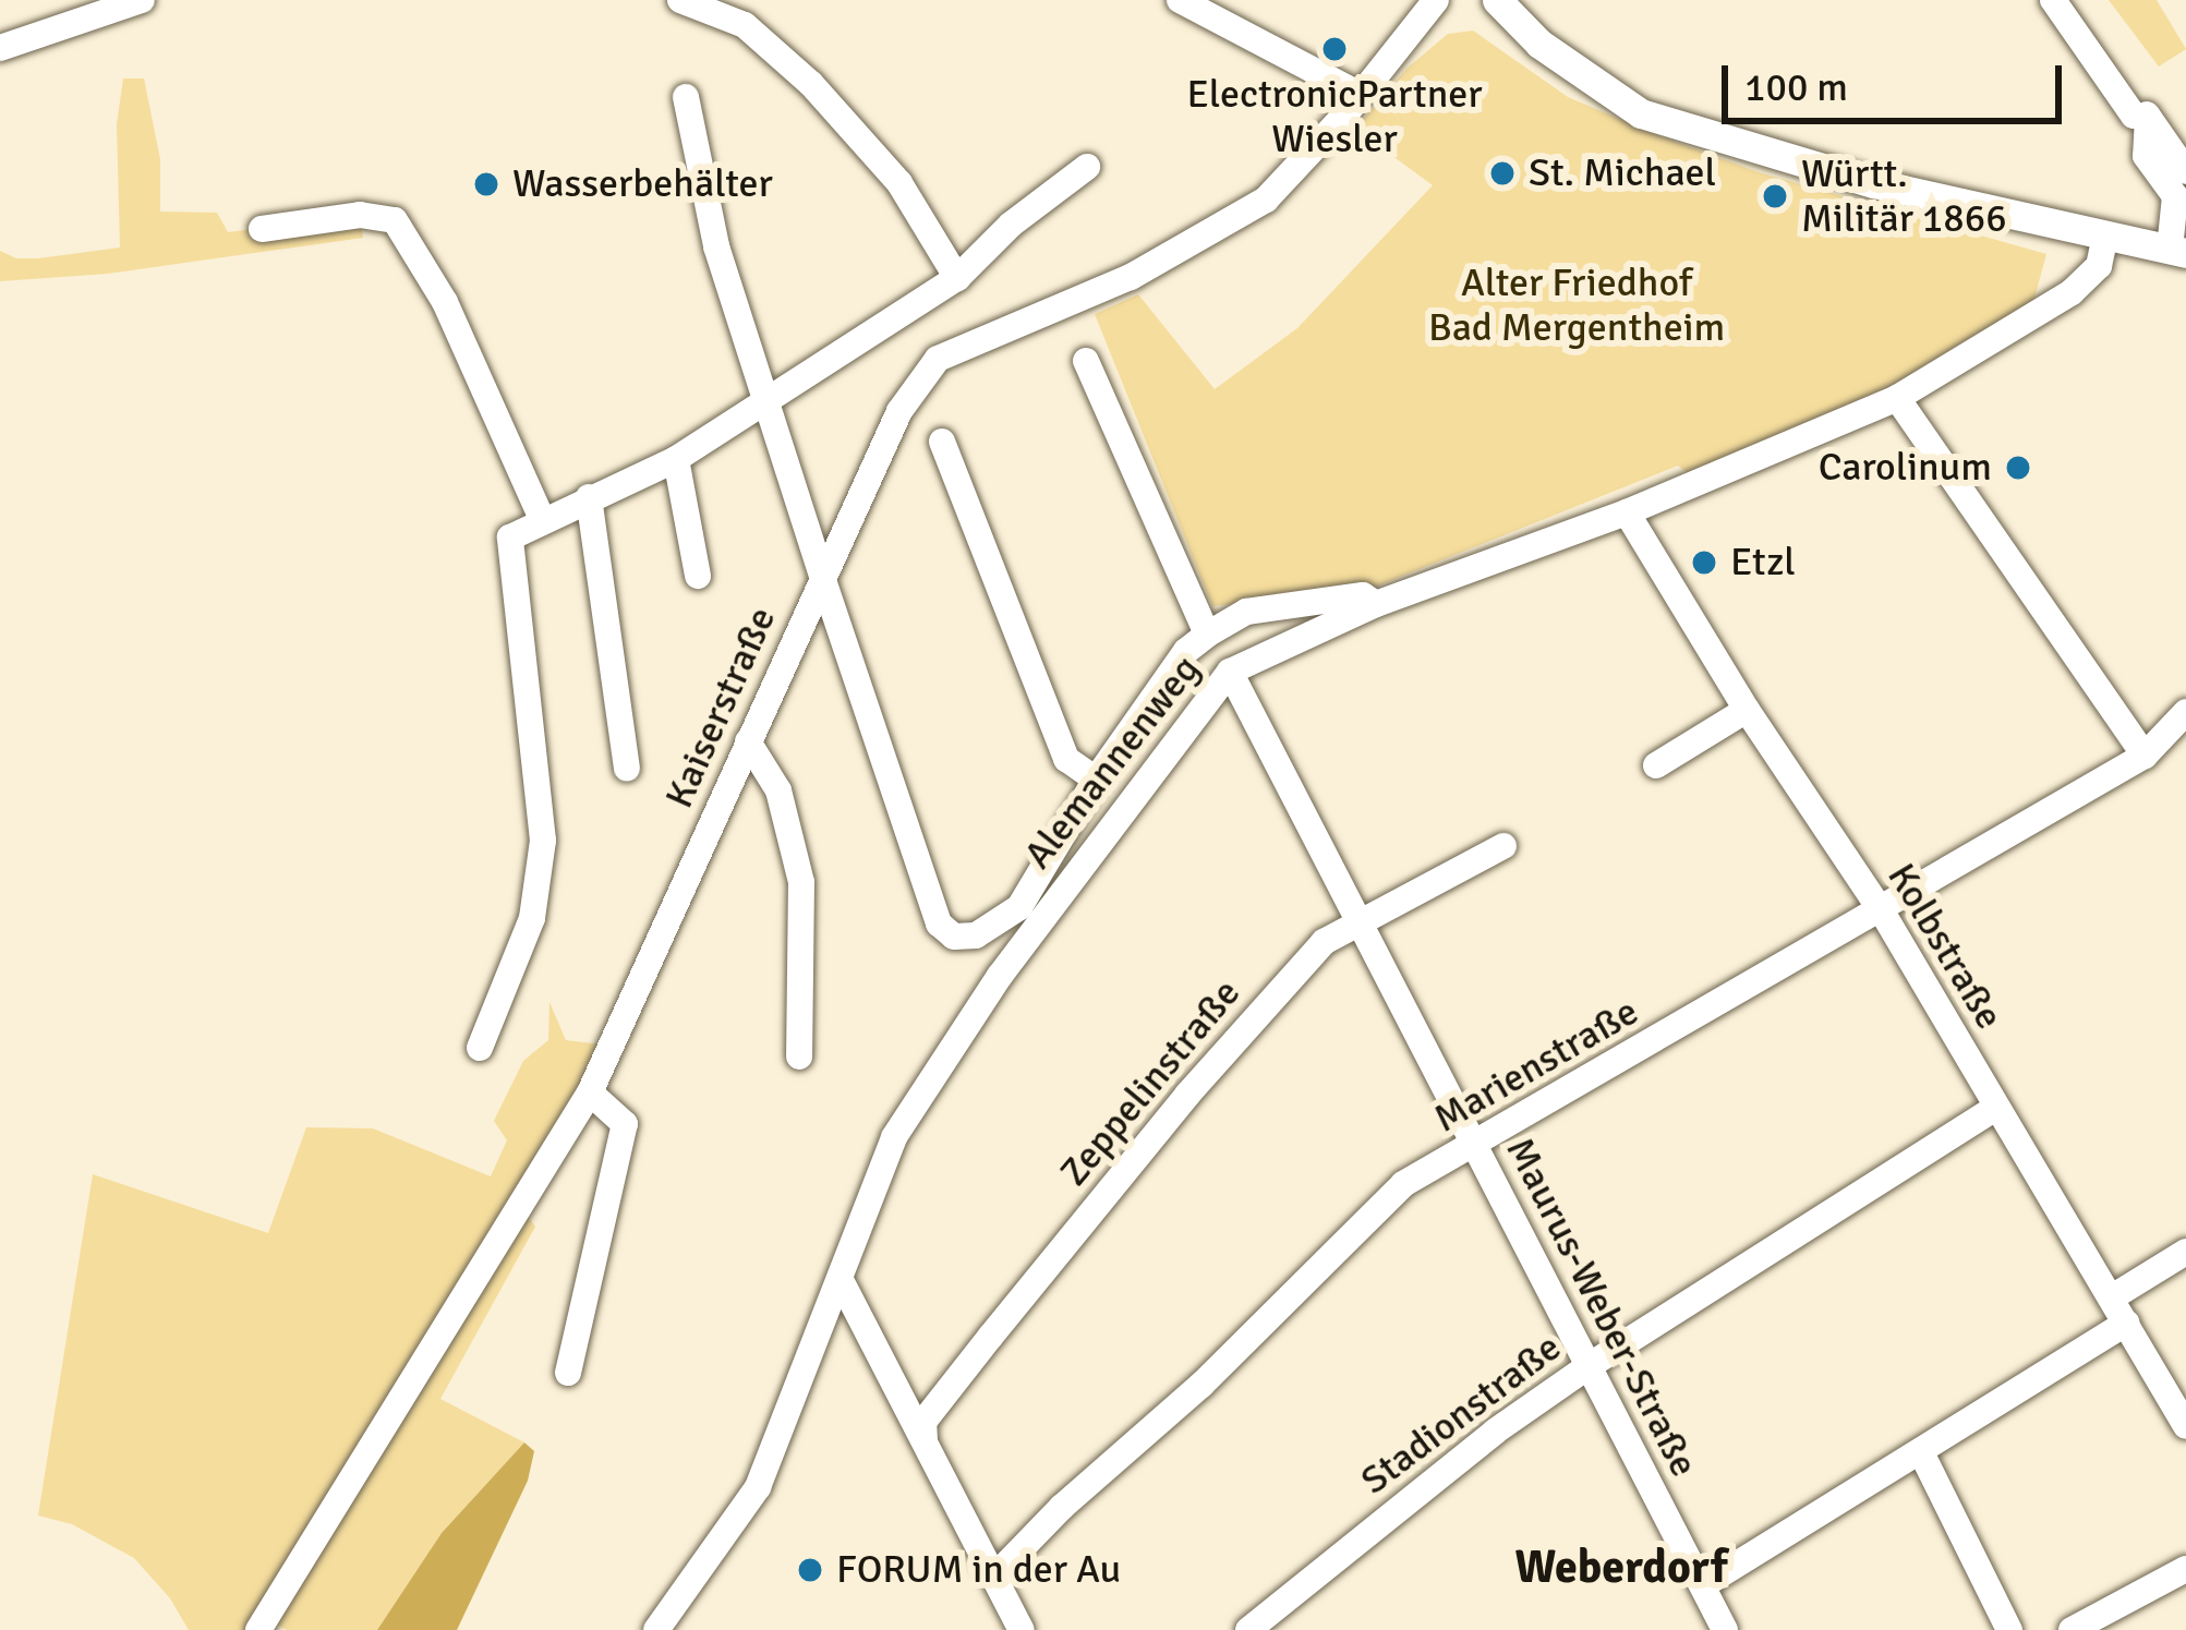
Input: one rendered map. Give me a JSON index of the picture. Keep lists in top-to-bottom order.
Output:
{
  "streets": {
    "street": [
      "Kaiserstraße",
      "Alemannenweg",
      "Kolbstraße",
      "Marienstraße",
      "Zeppelinstraße",
      "Maurus-Weber-Straße",
      "Stadionstraße"
    ]
  },
  "crossings": [
    ["Alemannenweg", "Kolbstraße"],
    ["Alemannenweg", "Maurus-Weber-Straße"],
    ["Kolbstraße", "Marienstraße"],
    ["Kolbstraße", "Stadionstraße"],
    ["Marienstraße", "Maurus-Weber-Straße"],
    ["Zeppelinstraße", "Maurus-Weber-Straße"],
    ["Maurus-Weber-Straße", "Stadionstraße"]
  ],
  "districts": ["Weberdorf"],
  "parks": ["Alter Friedhof Bad Mergentheim"],
  "places": [
    "ElectronicPartner Wiesler",
    "St. Michael",
    "Wasserbehälter",
    "Württ. Militär 1866",
    "Carolinum",
    "Etzl",
    "FORUM in der Au"
  ],
  "scale_bar": "100 m"
}
